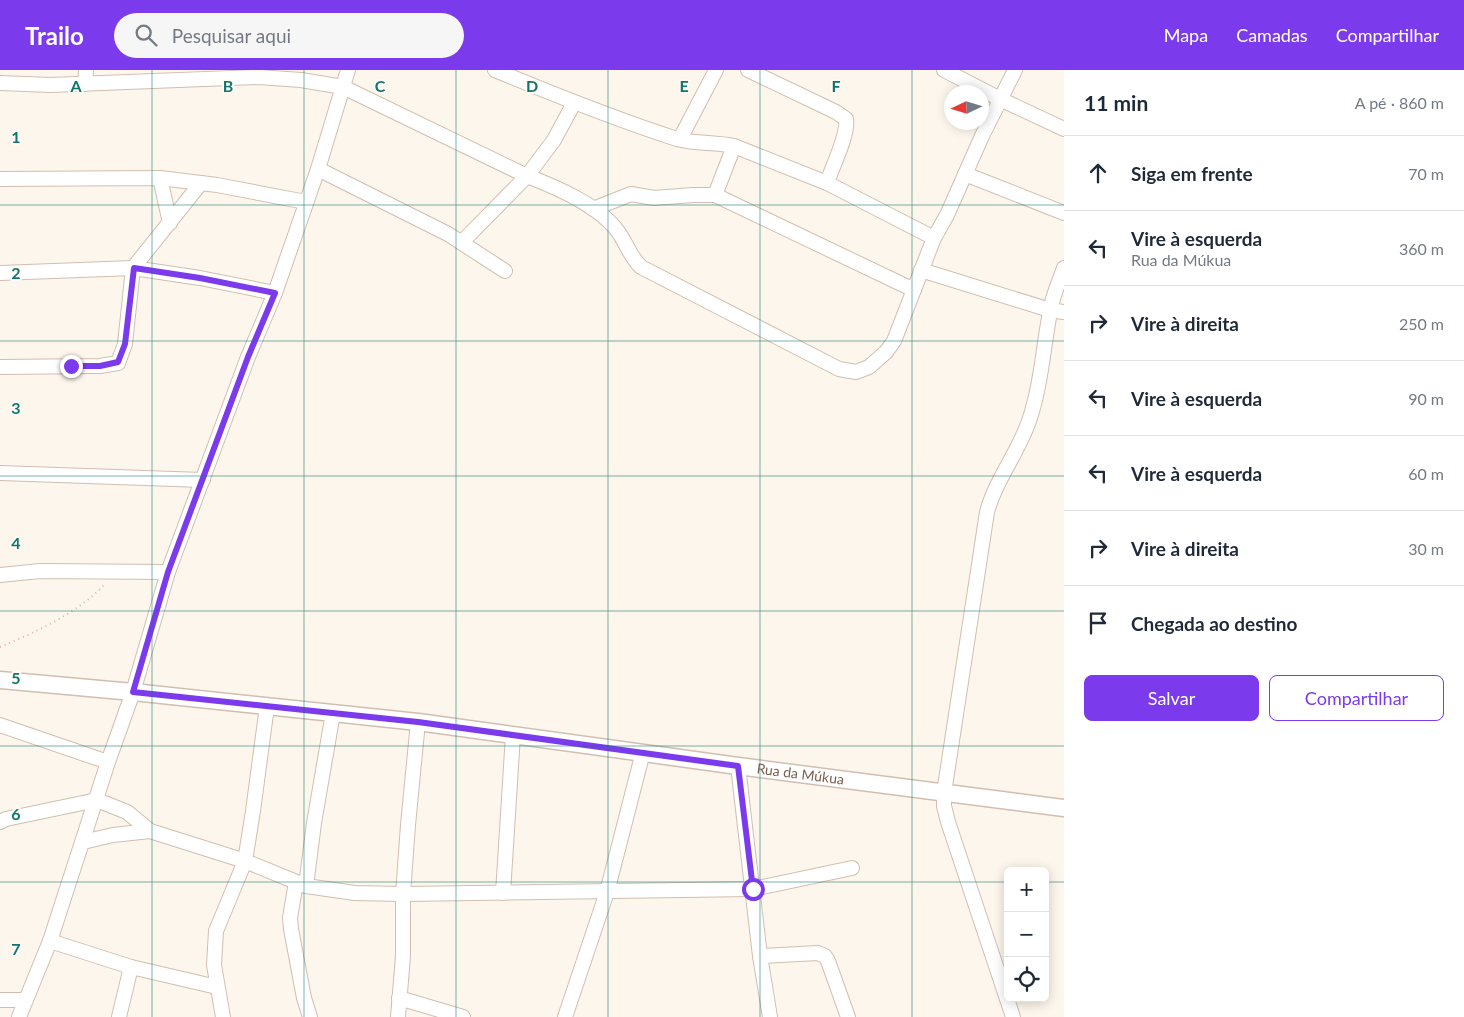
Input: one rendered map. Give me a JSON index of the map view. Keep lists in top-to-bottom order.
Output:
{
  "streets": {
    "street": ["Rua da Múkua"]
  },
  "north": "left",
  "page": {
    "header": "Trailo",
    "search": "Pesquisar aqui",
    "nav": ["Mapa", "Camadas", "Compartilhar"],
    "heading": ["11 min", "A pé · 860 m"],
    "list": [
      ["Siga em frente", "70 m"],
      ["Vire à esquerda", "Rua da Múkua", "360 m"],
      ["Vire à direita", "250 m"],
      ["Vire à esquerda", "90 m"],
      ["Vire à esquerda", "60 m"],
      ["Vire à direita", "30 m"],
      "Chegada ao destino"
    ],
    "buttons": ["Salvar", "Compartilhar"],
    "map_buttons": ["+", "−"]
  },
  "grid": {
    "columns": [
      "A",
      "B",
      "C",
      "D",
      "E",
      "F"
    ],
    "rows": [
      "1",
      "2",
      "3",
      "4",
      "5",
      "6",
      "7"
    ]
  }
}
